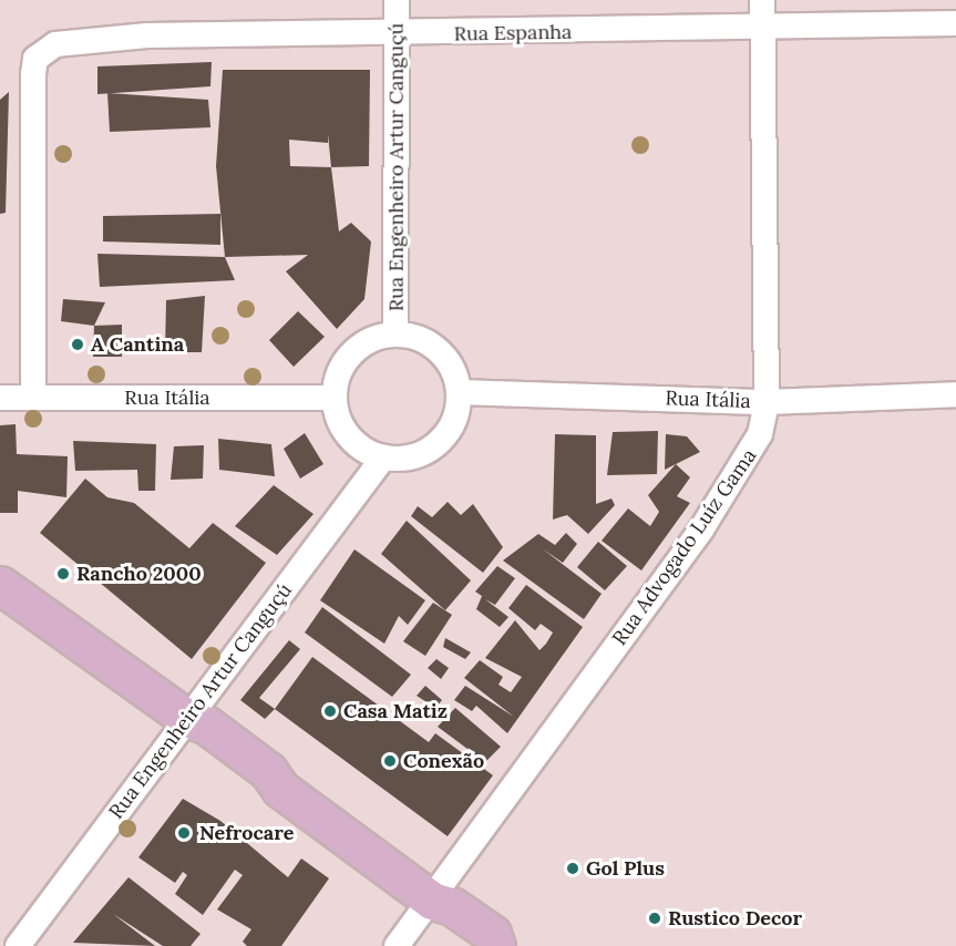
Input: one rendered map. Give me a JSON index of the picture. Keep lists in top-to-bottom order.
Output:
{
  "streets": {
    "street": [
      "Rua Espanha",
      "Rua Engenheiro Artur Canguçú",
      "Rua Itália",
      "Rua Advogado Luíz Gama"
    ]
  },
  "crossings": [
    ["Rua Espanha", "Rua Engenheiro Artur Canguçú"],
    ["Rua Espanha", "Rua Itália"],
    ["Rua Espanha", "Rua Advogado Luíz Gama"],
    ["Rua Engenheiro Artur Canguçú", "Rua Itália"],
    ["Rua Itália", "Rua Advogado Luíz Gama"]
  ],
  "places": [
    "A Cantina",
    "Rancho 2000",
    "Casa Matiz",
    "Conexão",
    "Nefrocare",
    "Gol Plus",
    "Rustico Decor"
  ]
}
